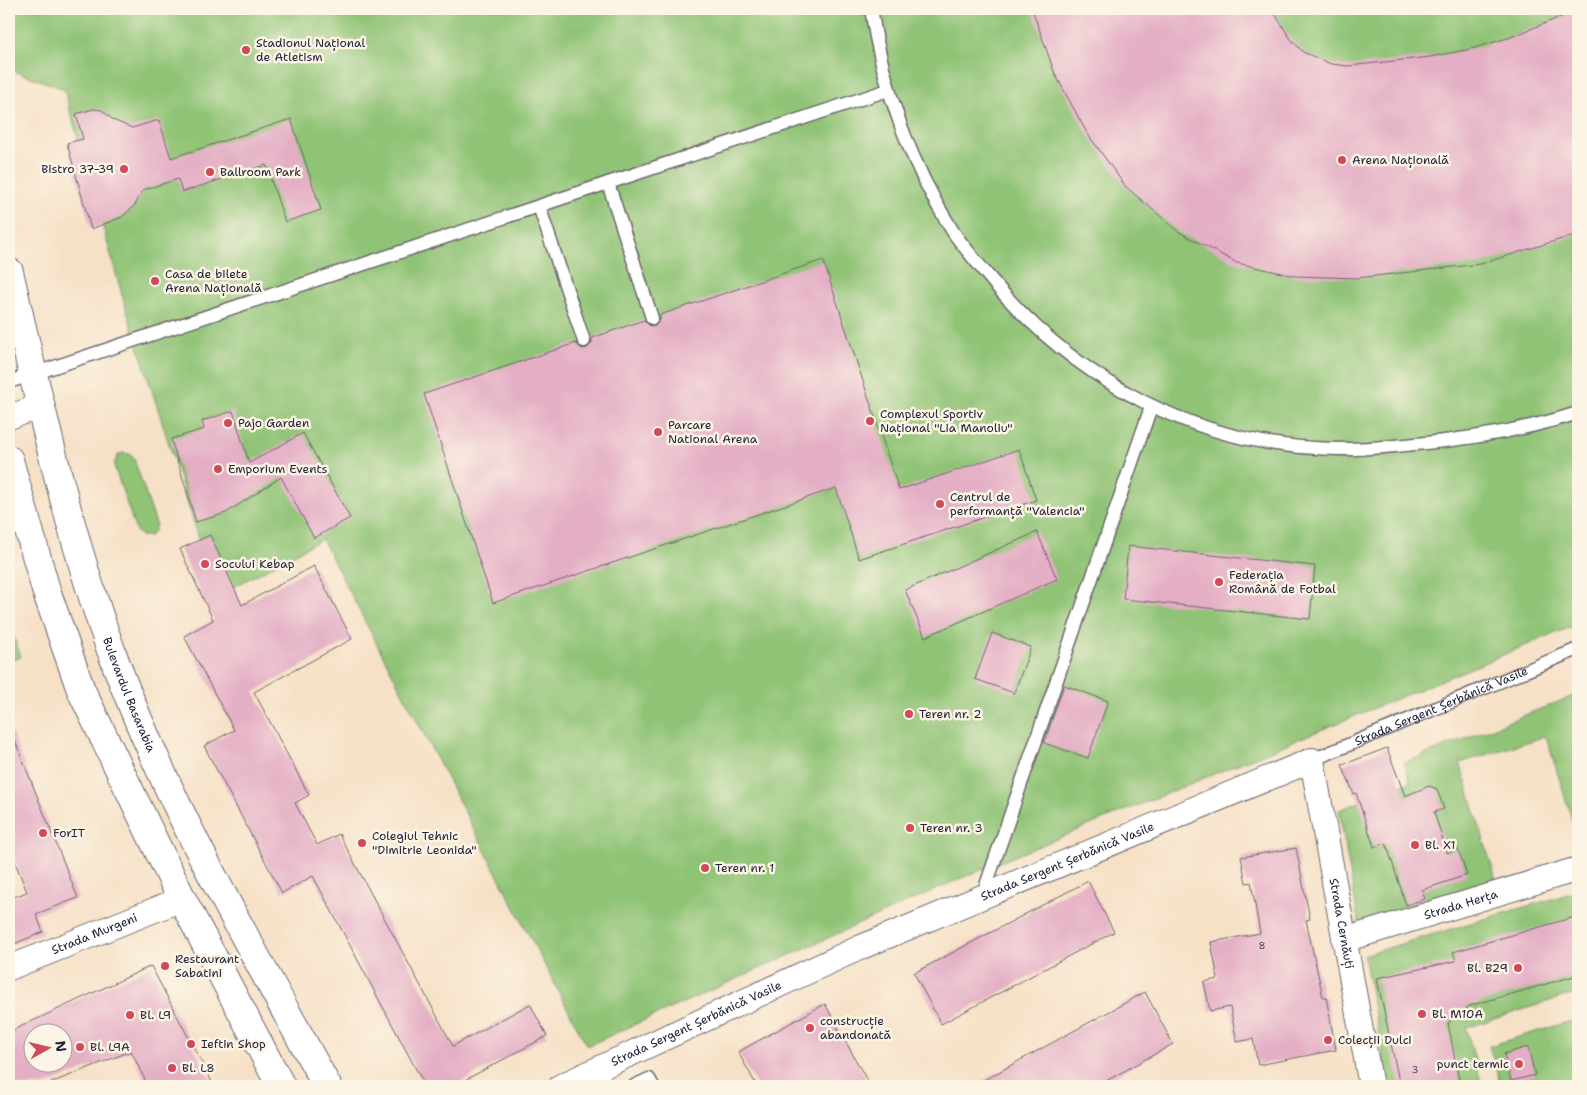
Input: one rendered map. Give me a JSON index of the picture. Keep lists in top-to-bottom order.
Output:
{
  "streets": {
    "main road": ["Bulevardul Basarabia"],
    "street": [
      "Strada Sergent Șerbănică Vasile",
      "Strada Herța",
      "Strada Cernăuți",
      "Strada Murgeni"
    ]
  },
  "crossings": [
    ["Strada Sergent Șerbănică Vasile", "Strada Cernăuți"],
    ["Strada Herța", "Strada Cernăuți"]
  ],
  "places": [
    "Stadionul Național de Atletism",
    "Arena Națională",
    "Bistro 37-39",
    "Ballroom Park",
    "Casa de bilete Arena Națională",
    "Complexul Sportiv Național \"Lia Manoliu\"",
    "Pajo Garden",
    "Parcare National Arena",
    "Emporium Events",
    "Centrul de performanță \"Valencia\"",
    "Socului Kebap",
    "Federația Română de Fotbal",
    "Teren nr. 2",
    "Teren nr. 3",
    "ForIT",
    "Colegiul Tehnic \"Dimitrie Leonida\"",
    "Bl. X1",
    "Teren nr. 1",
    "Restaurant Sabatini",
    "Bl. B29",
    "Bl. M10A",
    "Bl. L9",
    "construcție abandonată",
    "Colecții Dulci",
    "Ieftin Shop",
    "Bl. L9A",
    "punct termic",
    "Bl. L8"
  ],
  "house_numbers": ["8", "3"],
  "north": "right"
}
